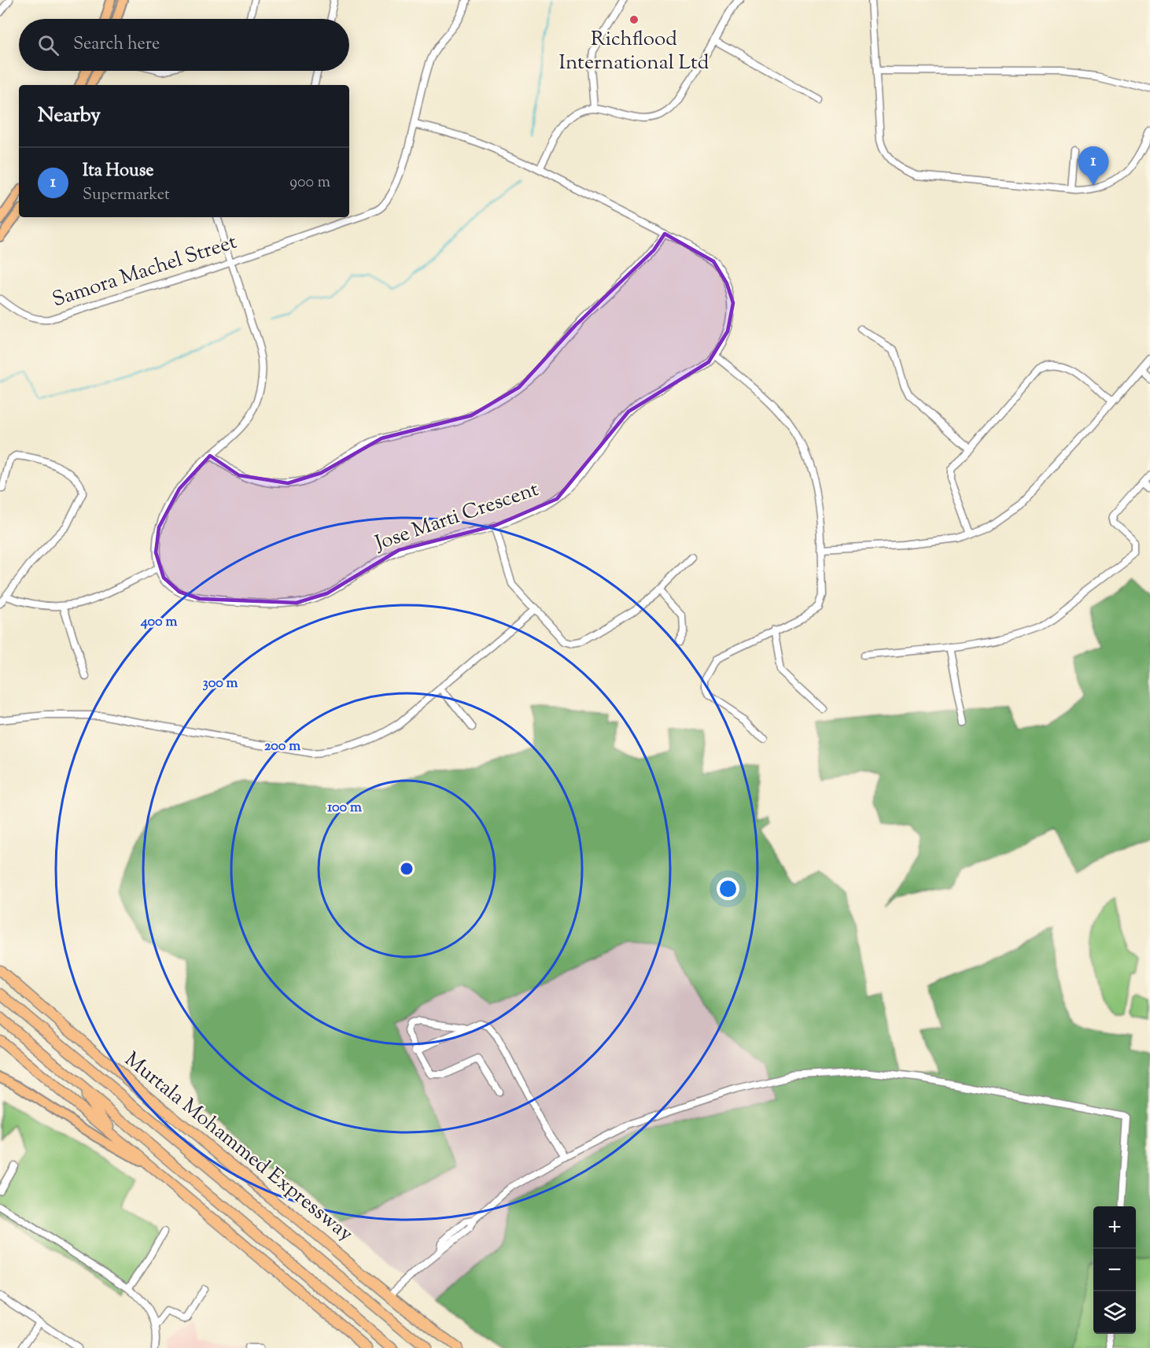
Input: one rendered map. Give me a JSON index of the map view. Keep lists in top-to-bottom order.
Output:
{
  "streets": {
    "highway": ["Murtala Mohammed Expressway"],
    "street": ["Samora Machel Street", "Jose Marti Crescent"]
  },
  "crossings": [
    ["Samora Machel Street", "Jose Marti Crescent"]
  ],
  "places": ["Richflood International Ltd"],
  "page": {
    "search": "Search here",
    "heading": "Nearby",
    "pins": "1",
    "list": [
      {
        "mark": "1",
        "name": "Ita House",
        "note": "Supermarket",
        "value": "900 m"
      }
    ],
    "map_buttons": ["+", "−"]
  },
  "rings": [
    "400 m",
    "300 m",
    "200 m",
    "100 m"
  ]
}
